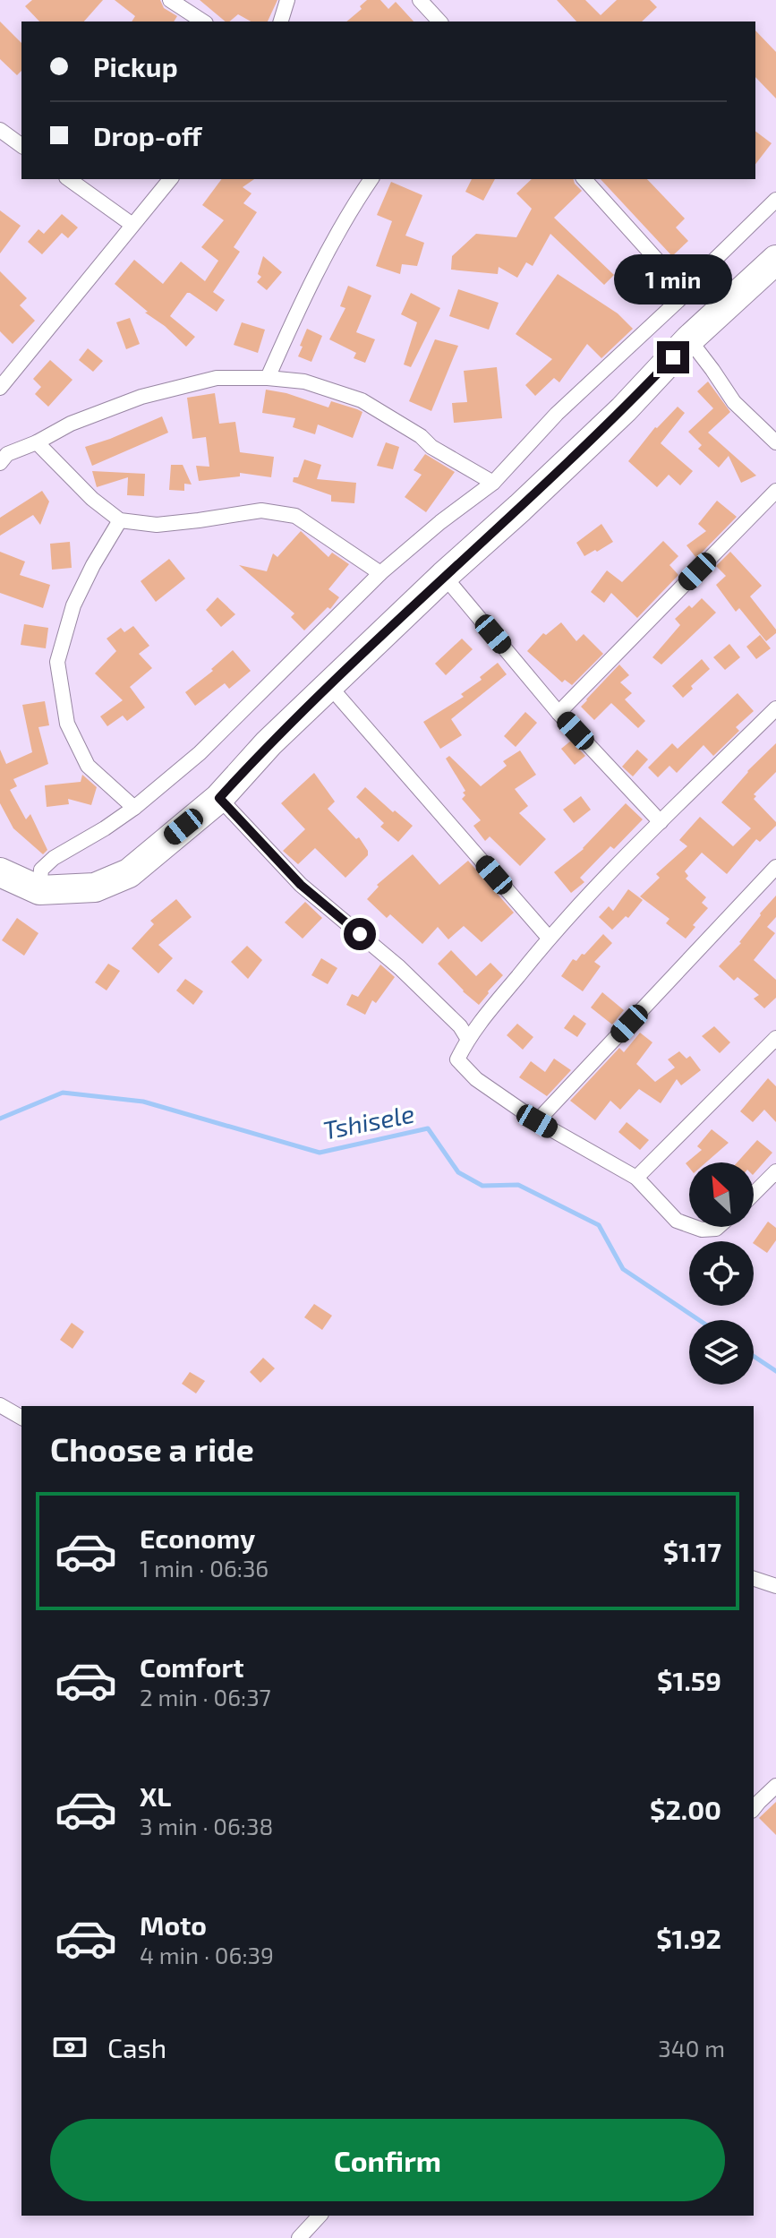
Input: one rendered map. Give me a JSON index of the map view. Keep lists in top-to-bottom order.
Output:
{
  "water": ["Tshisele"],
  "north": "top left",
  "page": {
    "banner": ["Pickup", "Drop-off"],
    "bubble": "1 min",
    "heading": "Choose a ride",
    "list": [
      {
        "name": "Economy",
        "note": "1 min · 06:36",
        "value": "$1.17"
      },
      {
        "name": "Comfort",
        "note": "2 min · 06:37",
        "value": "$1.59"
      },
      {
        "name": "XL",
        "note": "3 min · 06:38",
        "value": "$2.00"
      },
      {
        "name": "Moto",
        "note": "4 min · 06:39",
        "value": "$1.92"
      }
    ],
    "pay": ["Cash", "340 m"],
    "buttons": "Confirm"
  }
}
